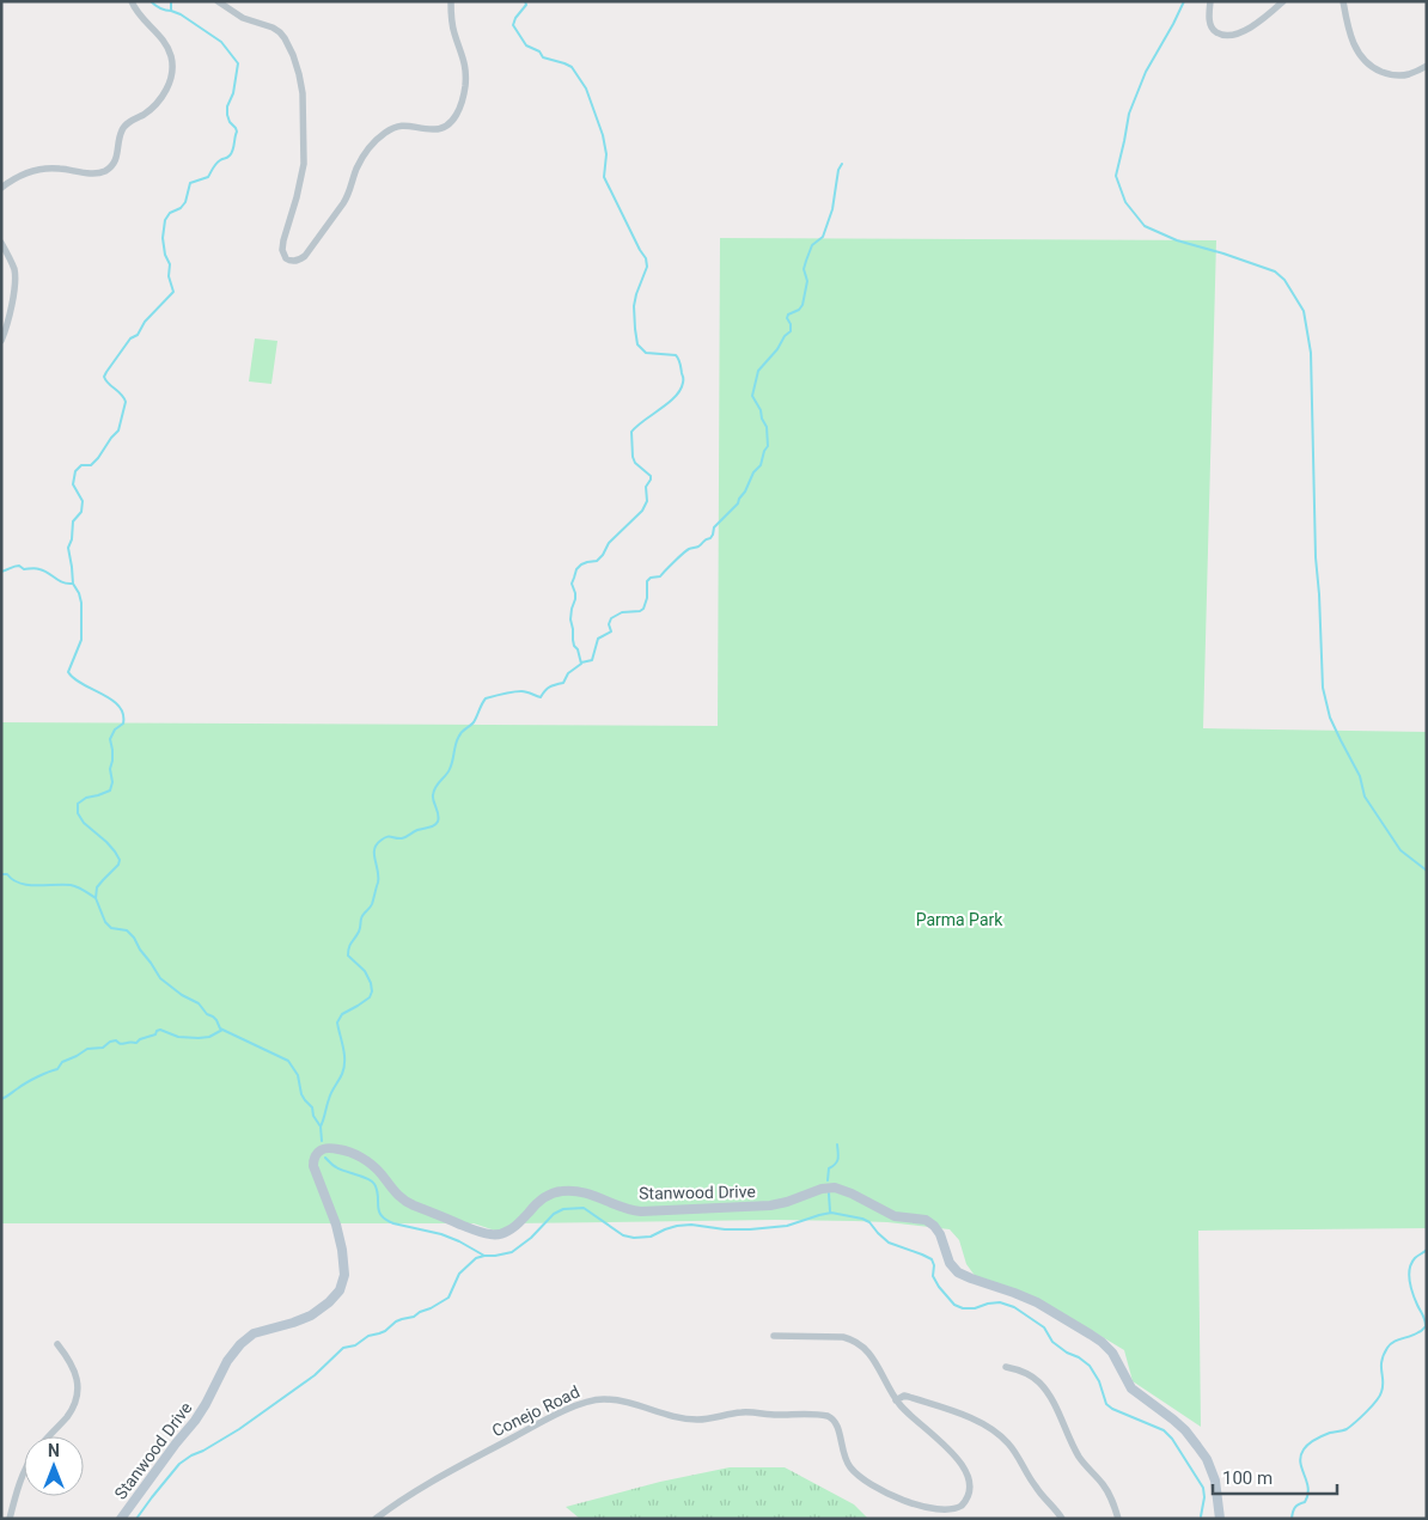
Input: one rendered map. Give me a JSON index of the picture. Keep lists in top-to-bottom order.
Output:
{
  "streets": {
    "main road": ["Stanwood Drive"],
    "street": ["Conejo Road"]
  },
  "parks": ["Parma Park"],
  "scale_bar": "100 m",
  "north": "top"
}
